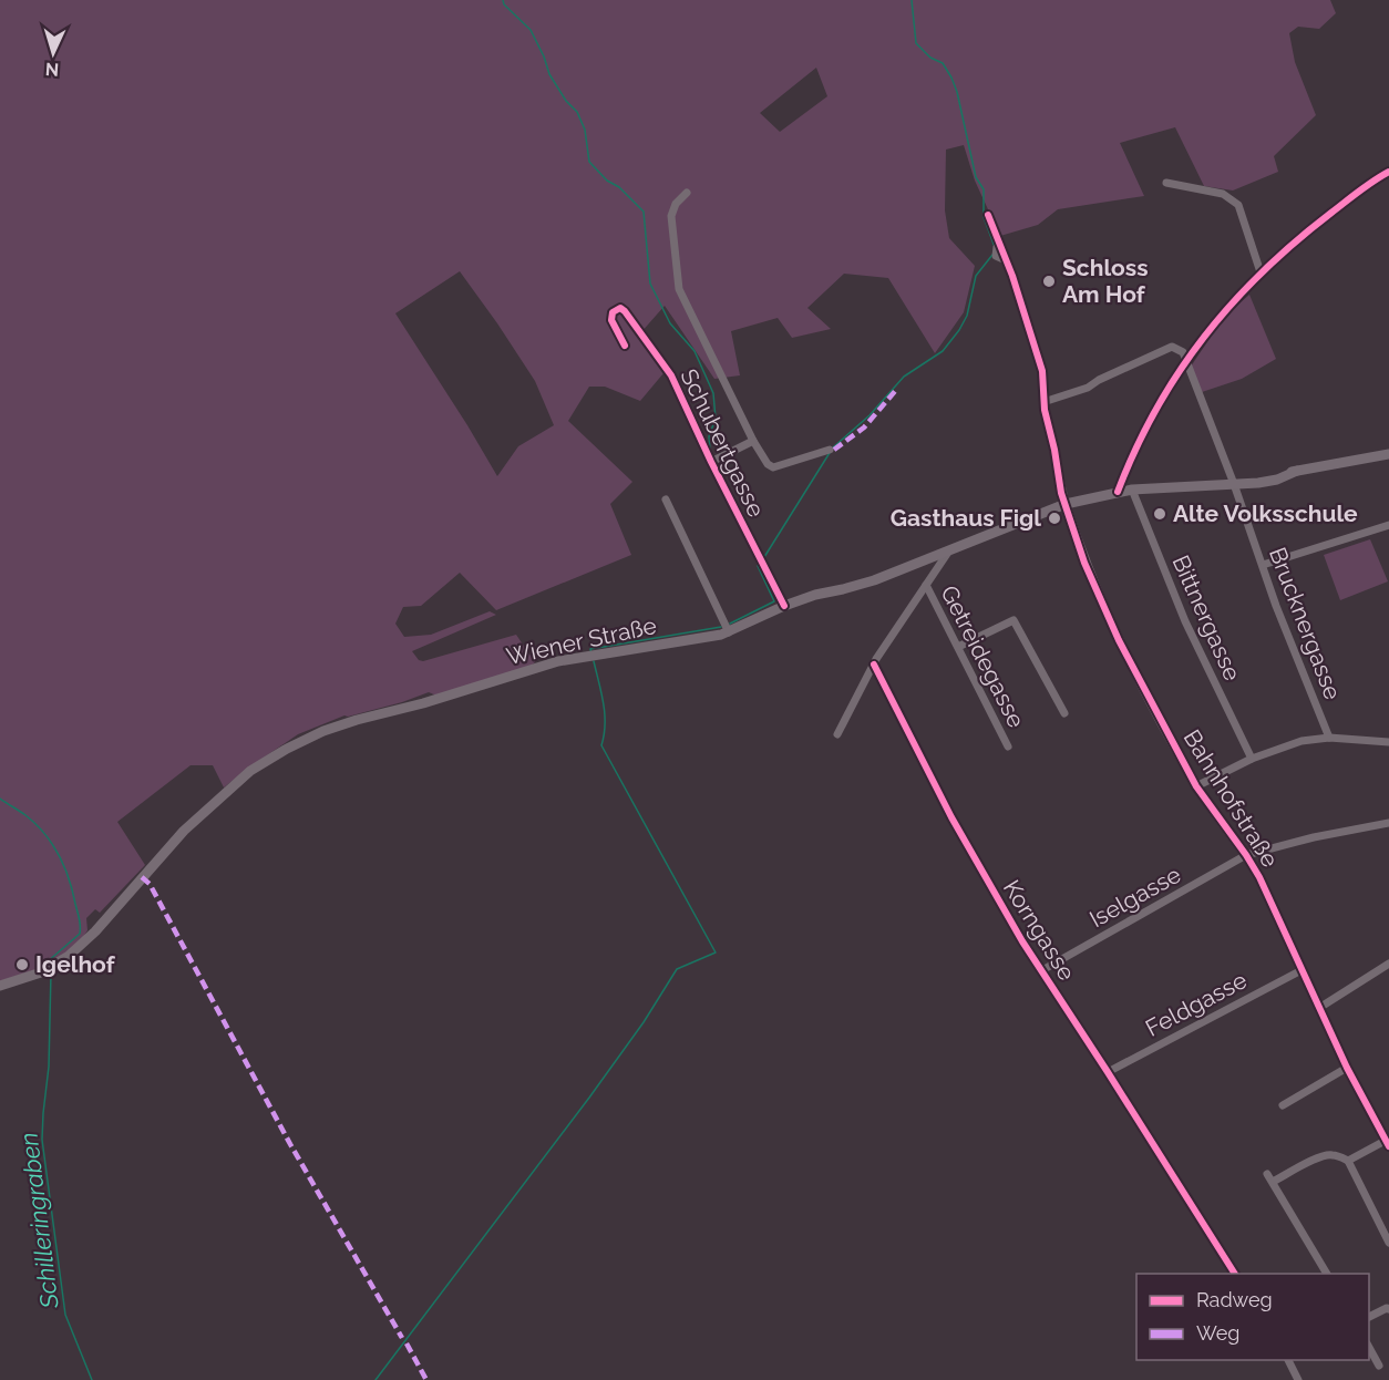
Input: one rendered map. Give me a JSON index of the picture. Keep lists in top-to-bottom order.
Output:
{
  "streets": {
    "main road": ["Wiener Straße"],
    "street": [
      "Schubertgasse",
      "Bittnergasse",
      "Brucknergasse",
      "Getreidegasse",
      "Bahnhofstraße",
      "Iselgasse",
      "Korngasse",
      "Feldgasse"
    ]
  },
  "crossings": [
    ["Schubertgasse", "Wiener Straße"],
    ["Bittnergasse", "Wiener Straße"],
    ["Brucknergasse", "Wiener Straße"],
    ["Wiener Straße", "Bahnhofstraße"],
    ["Bahnhofstraße", "Iselgasse"],
    ["Bahnhofstraße", "Feldgasse"],
    ["Iselgasse", "Korngasse"],
    ["Korngasse", "Feldgasse"]
  ],
  "water": ["Schilleringraben"],
  "places": [
    "Schloss Am Hof",
    "Alte Volksschule",
    "Gasthaus Figl",
    "Igelhof"
  ],
  "legend": ["Radweg", "Weg"],
  "north": "bottom"
}
